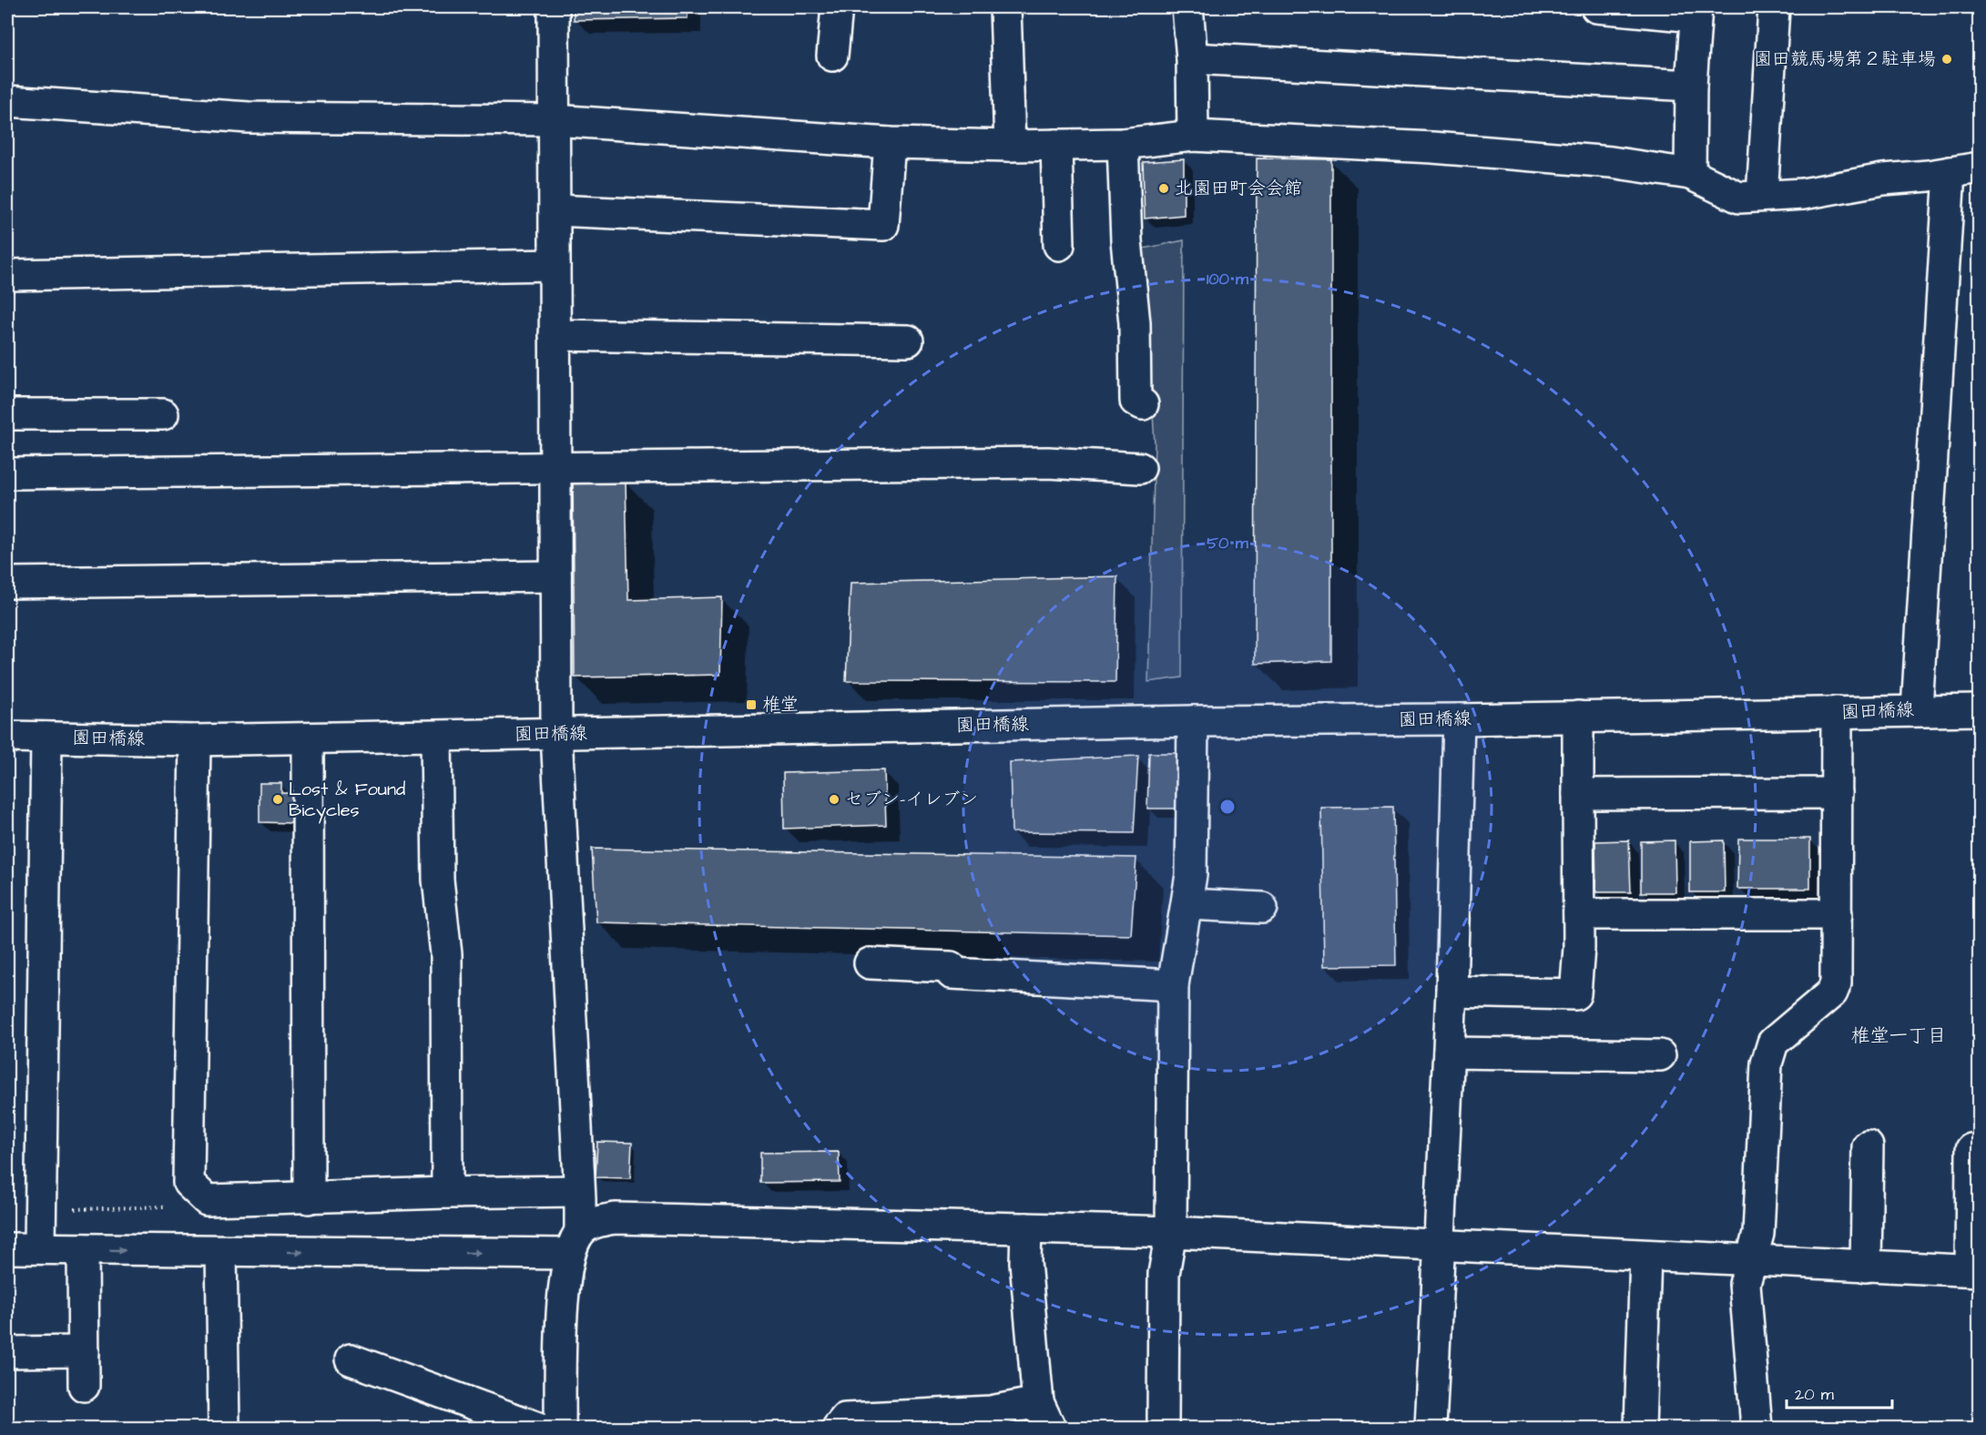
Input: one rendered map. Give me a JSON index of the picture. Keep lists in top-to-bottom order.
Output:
{
  "streets": {
    "street": ["園田橋線"]
  },
  "districts": ["椎堂一丁目"],
  "places": {
    "other": [
      "園田競馬場第２駐車場",
      "北園田町会会館",
      "Lost & Found Bicycles",
      "セブン-イレブン"
    ],
    "transit": ["椎堂"]
  },
  "scale_bar": "20 m",
  "rings": ["100 m", "50 m"]
}
